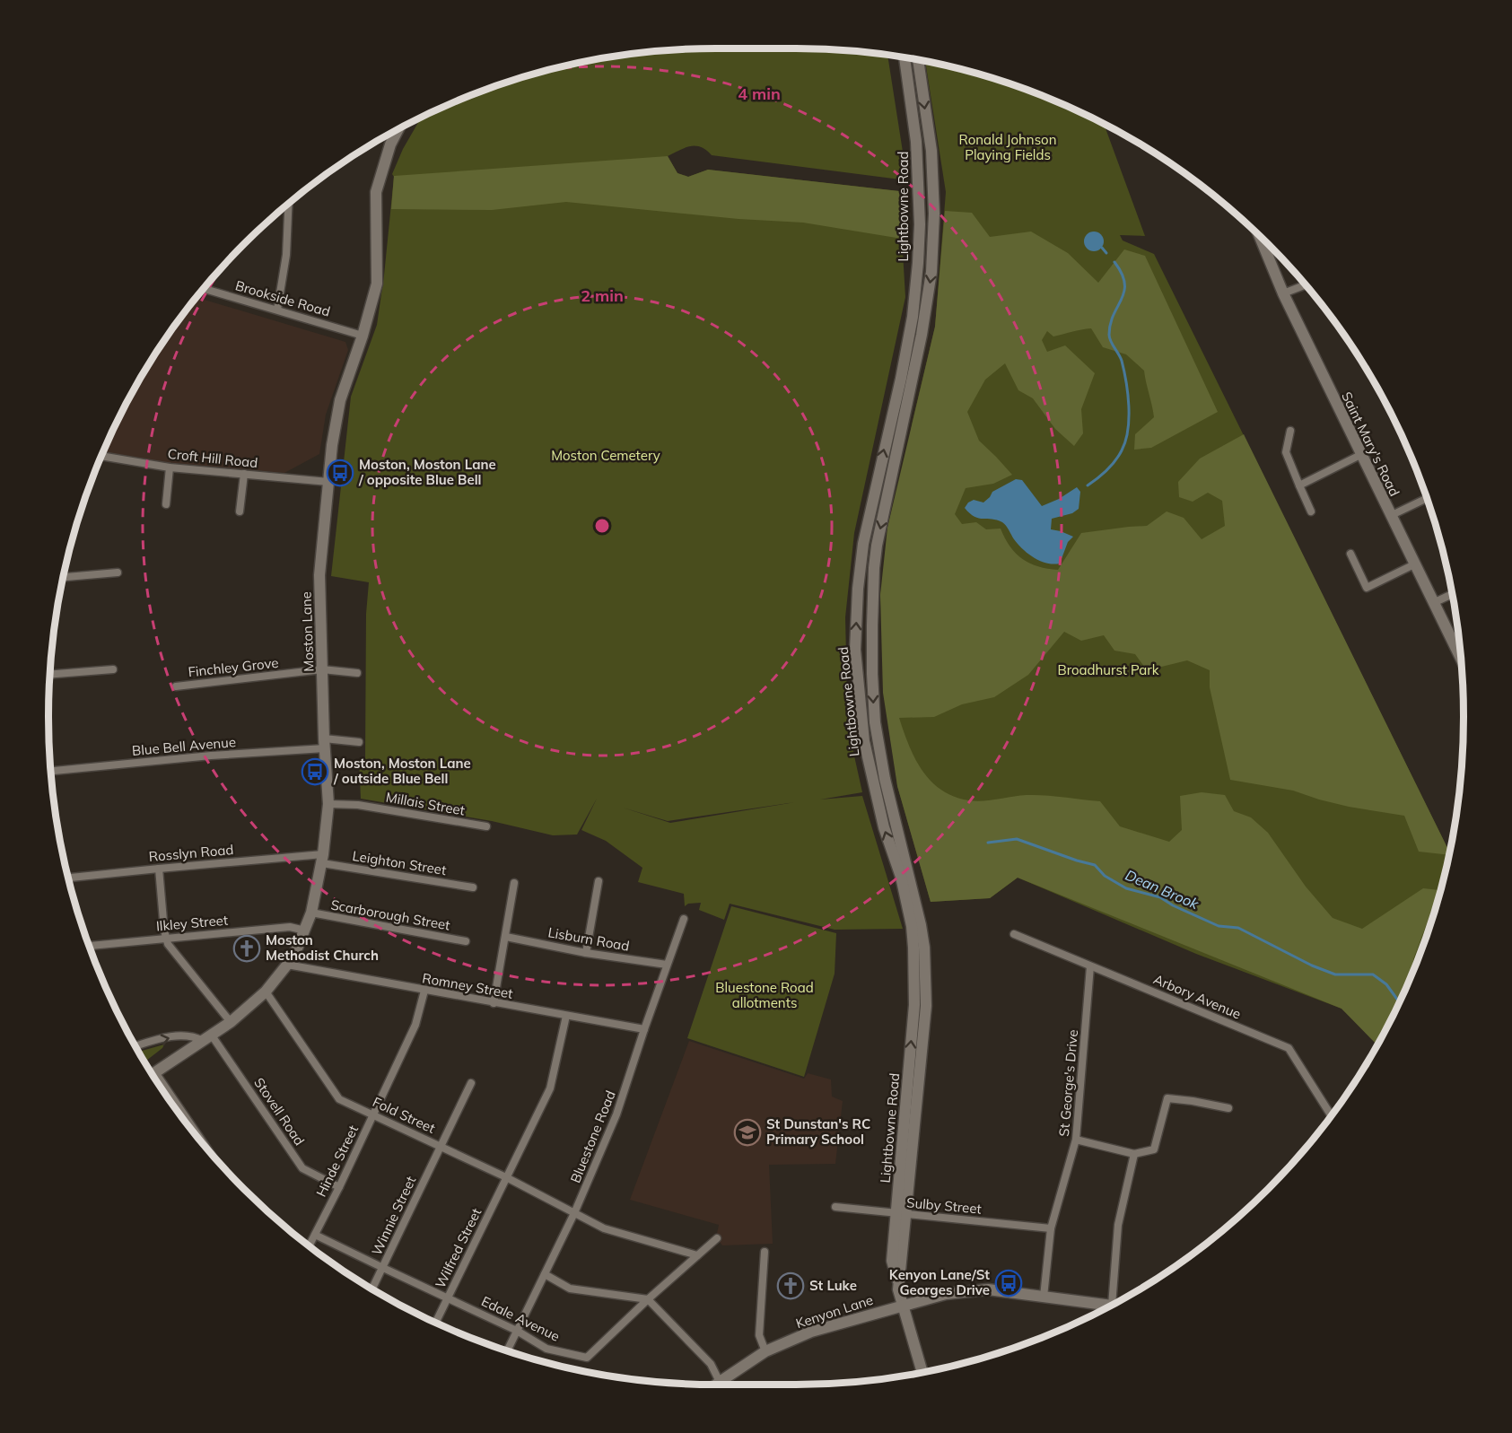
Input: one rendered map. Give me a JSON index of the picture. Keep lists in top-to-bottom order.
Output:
{
  "streets": {
    "main road": [
      "Lightbowne Road",
      "Saint Mary's Road",
      "Moston Lane",
      "Kenyon Lane"
    ],
    "street": [
      "Brookside Road",
      "Croft Hill Road",
      "Finchley Grove",
      "Blue Bell Avenue",
      "Millais Street",
      "Rosslyn Road",
      "Leighton Street",
      "Scarborough Street",
      "Ilkley Street",
      "Lisburn Road",
      "Romney Street",
      "Arbory Avenue",
      "St George's Drive",
      "Stovell Road",
      "Fold Street",
      "Bluestone Road",
      "Hinde Street",
      "Sulby Street",
      "Winnie Street",
      "Wilfred Street",
      "Edale Avenue"
    ]
  },
  "crossings": [
    ["Lightbowne Road", "Sulby Street"],
    ["Lightbowne Road", "Kenyon Lane"],
    ["Brookside Road", "Moston Lane"],
    ["Croft Hill Road", "Moston Lane"],
    ["Moston Lane", "Finchley Grove"],
    ["Moston Lane", "Blue Bell Avenue"],
    ["Moston Lane", "Millais Street"],
    ["Moston Lane", "Rosslyn Road"],
    ["Moston Lane", "Leighton Street"],
    ["Moston Lane", "Scarborough Street"],
    ["Moston Lane", "Ilkley Street"],
    ["Moston Lane", "Romney Street"],
    ["Moston Lane", "Stovell Road"],
    ["Moston Lane", "Fold Street"],
    ["Rosslyn Road", "Leighton Street"],
    ["Lisburn Road", "Bluestone Road"],
    ["Romney Street", "Bluestone Road"],
    ["Romney Street", "Hinde Street"],
    ["Romney Street", "Wilfred Street"],
    ["Arbory Avenue", "St George's Drive"],
    ["St George's Drive", "Sulby Street"],
    ["St George's Drive", "Kenyon Lane"],
    ["Stovell Road", "Hinde Street"],
    ["Fold Street", "Bluestone Road"],
    ["Fold Street", "Hinde Street"],
    ["Fold Street", "Winnie Street"],
    ["Fold Street", "Wilfred Street"],
    ["Fold Street", "Edale Avenue"],
    ["Bluestone Road", "Edale Avenue"],
    ["Hinde Street", "Edale Avenue"],
    ["Winnie Street", "Edale Avenue"],
    ["Wilfred Street", "Edale Avenue"]
  ],
  "water": ["Dean Brook"],
  "parks": [
    "Ronald Johnson Playing Fields",
    "Moston Cemetery",
    "Broadhurst Park",
    "Bluestone Road allotments"
  ],
  "places": {
    "bus stop": ["Moston, Moston Lane / opposite Blue Bell", "Moston, Moston Lane / outside Blue Bell", "Kenyon Lane/St Georges Drive"],
    "church": ["Moston Methodist Church", "St Luke"],
    "school or university": ["St Dunstan's RC Primary School"]
  },
  "rings": ["4 min", "2 min"]
}
